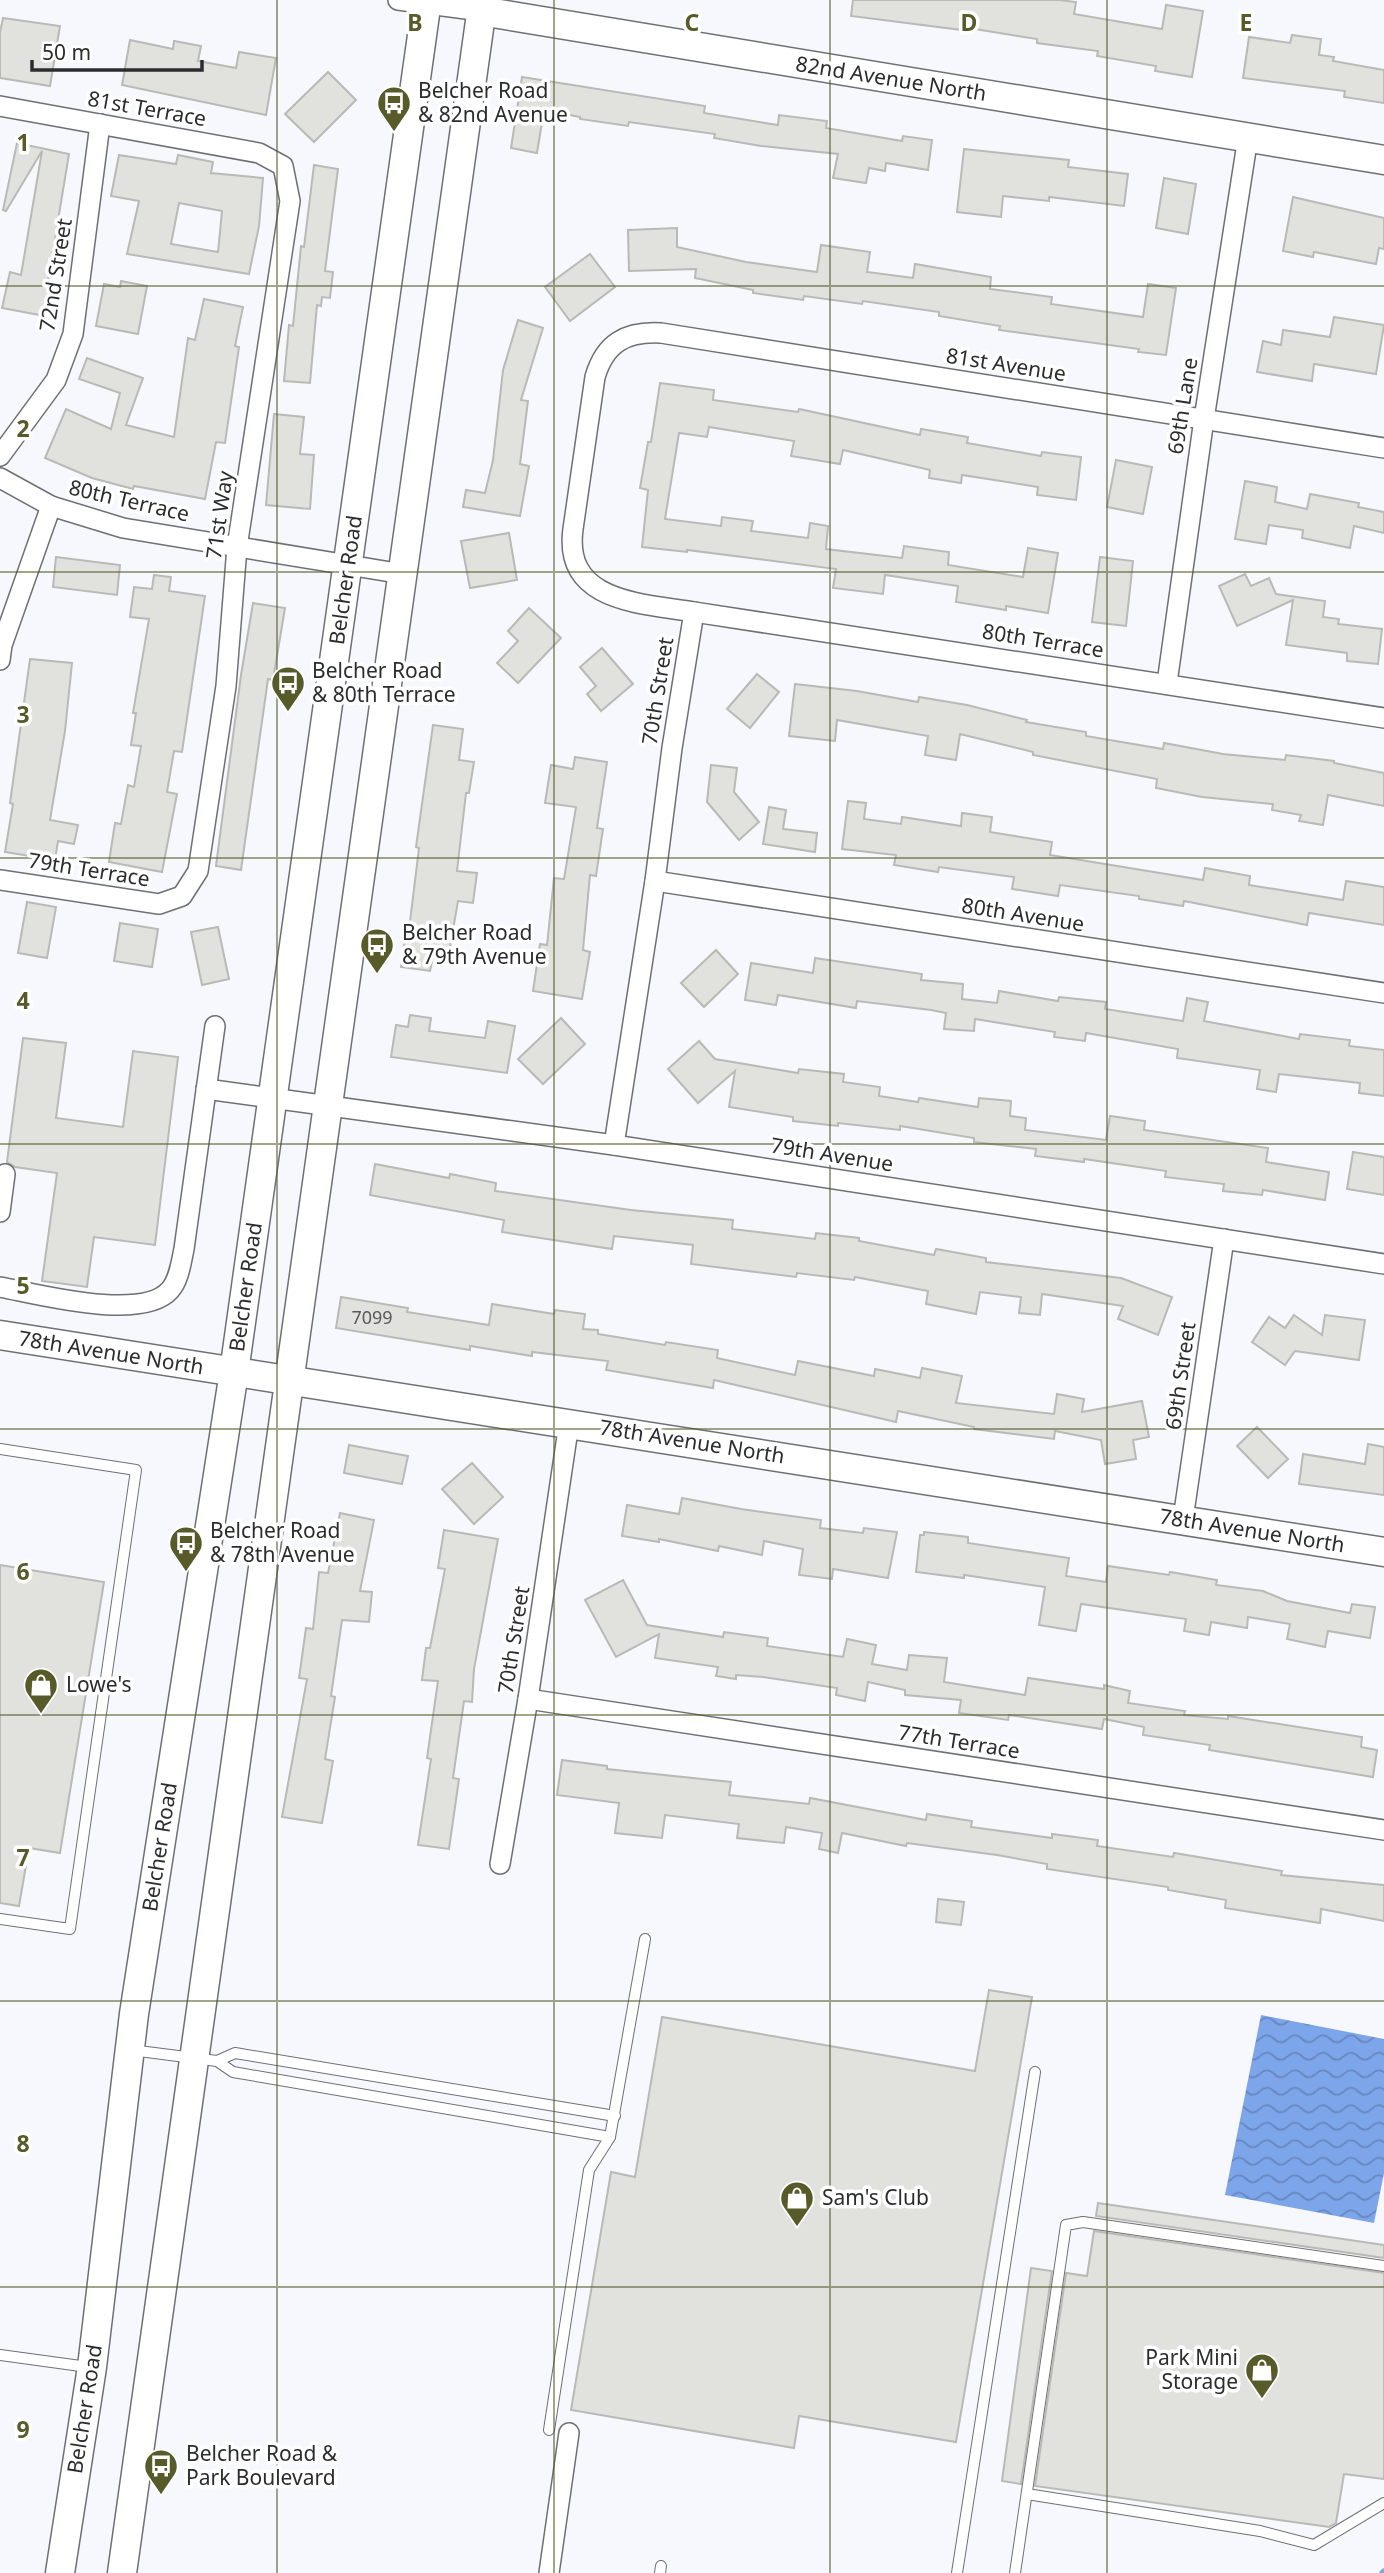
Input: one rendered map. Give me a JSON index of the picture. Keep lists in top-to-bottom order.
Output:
{
  "streets": {
    "main road": ["82nd Avenue North", "Belcher Road", "78th Avenue North"],
    "street": [
      "81st Terrace",
      "72nd Street",
      "81st Avenue",
      "69th Lane",
      "80th Terrace",
      "71st Way",
      "70th Street",
      "79th Terrace",
      "80th Avenue",
      "79th Avenue",
      "69th Street",
      "77th Terrace"
    ]
  },
  "crossings": [
    ["82nd Avenue North", "69th Lane"],
    ["82nd Avenue North", "Belcher Road"],
    ["81st Terrace", "72nd Street"],
    ["81st Terrace", "71st Way"],
    ["81st Avenue", "69th Lane"],
    ["81st Avenue", "70th Street"],
    ["69th Lane", "80th Terrace"],
    ["80th Terrace", "71st Way"],
    ["80th Terrace", "Belcher Road"],
    ["80th Terrace", "70th Street"],
    ["71st Way", "79th Terrace"],
    ["Belcher Road", "79th Avenue"],
    ["Belcher Road", "78th Avenue North"],
    ["70th Street", "80th Avenue"],
    ["70th Street", "79th Avenue"],
    ["70th Street", "78th Avenue North"],
    ["70th Street", "77th Terrace"],
    ["79th Avenue", "69th Street"],
    ["78th Avenue North", "69th Street"]
  ],
  "places": {
    "bus stop": [
      "Belcher Road & 82nd Avenue",
      "Belcher Road & 80th Terrace",
      "Belcher Road & 79th Avenue",
      "Belcher Road & 78th Avenue",
      "Belcher Road & Park Boulevard"
    ],
    "shop": ["Lowe's", "Sam's Club", "Park Mini Storage"]
  },
  "house_numbers": ["7099"],
  "scale_bar": "50 m",
  "grid": {
    "columns": [
      "B",
      "C",
      "D",
      "E"
    ],
    "rows": [
      "1",
      "2",
      "3",
      "4",
      "5",
      "6",
      "7",
      "8",
      "9"
    ]
  }
}
